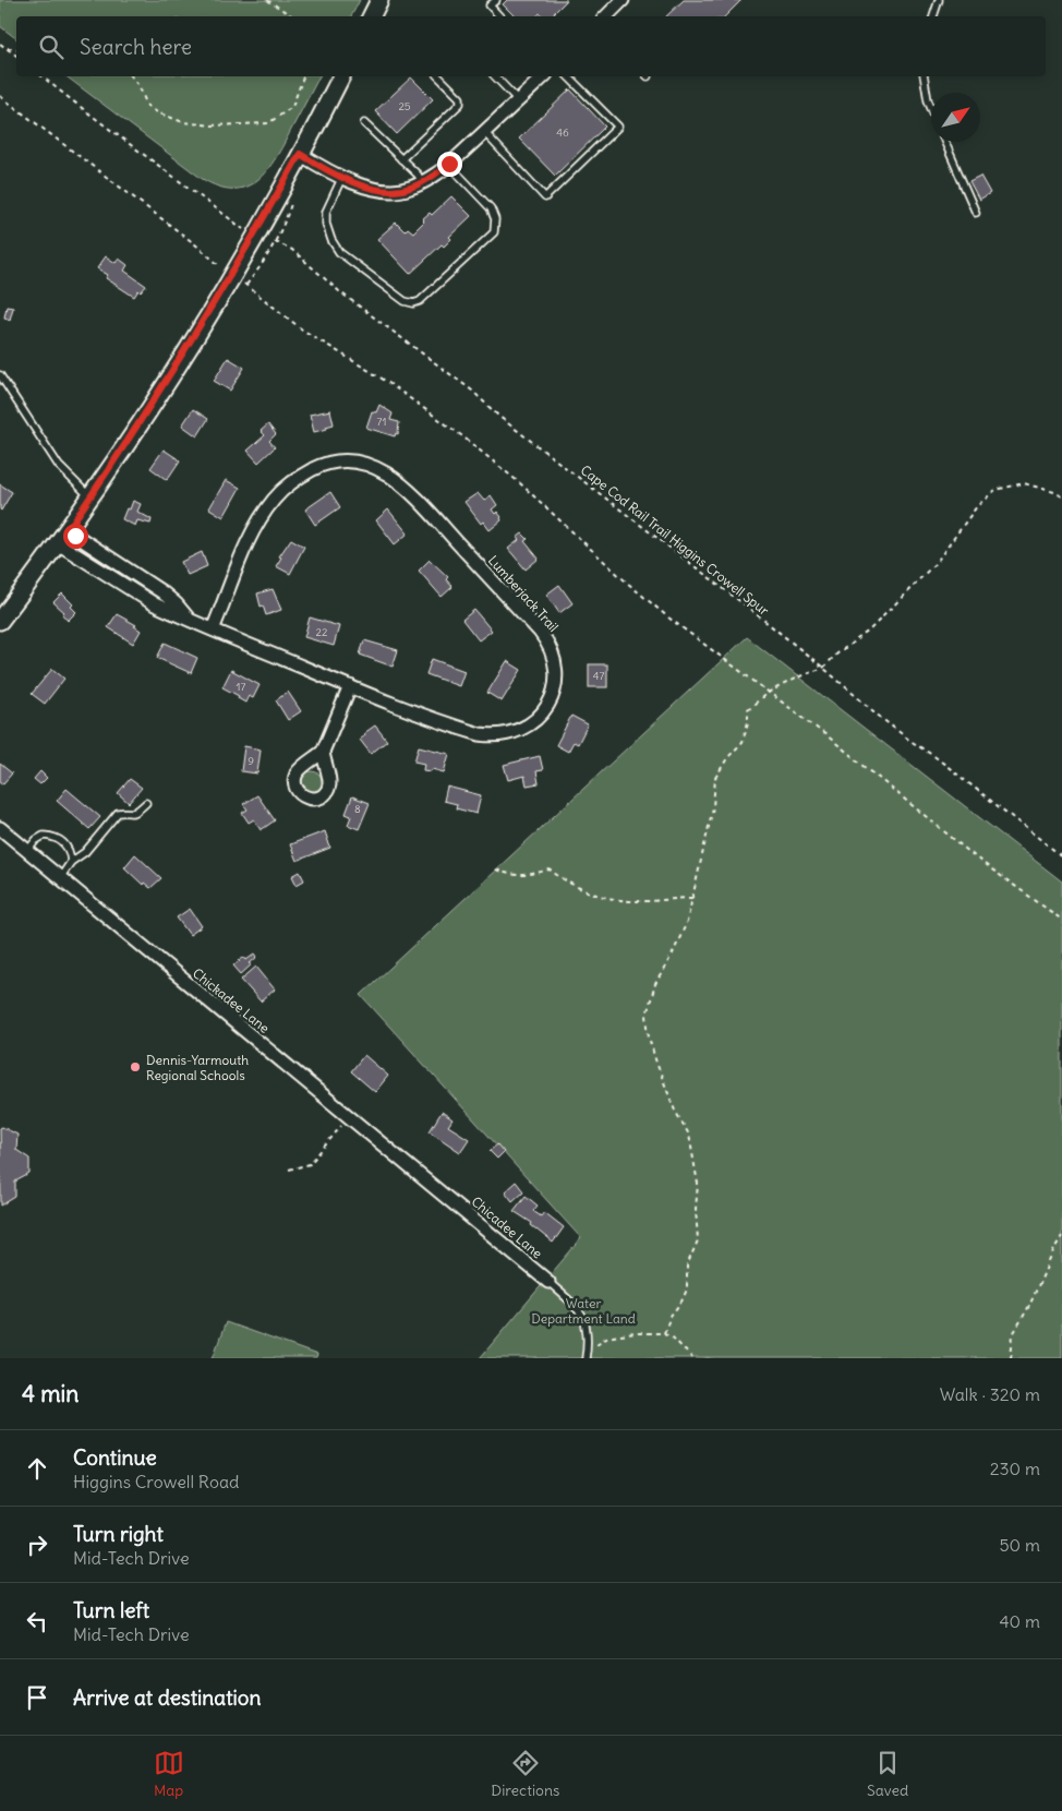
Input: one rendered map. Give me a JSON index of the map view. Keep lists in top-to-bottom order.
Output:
{
  "streets": {
    "street": ["Lumberjack Trail", "Chickadee Lane", "Chicadee Lane"],
    "path": ["Cape Cod Rail Trail Higgins Crowell Spur"]
  },
  "crossings": [
    ["Chickadee Lane", "Chicadee Lane"]
  ],
  "parks": ["Water Department Land"],
  "places": ["Dennis-Yarmouth Regional Schools"],
  "house_numbers": [
    "25",
    "46",
    "71",
    "22",
    "47",
    "17",
    "9",
    "8"
  ],
  "north": "top right",
  "page": {
    "search": "Search here",
    "heading": ["4 min", "Walk · 320 m"],
    "list": [
      ["Continue", "Higgins Crowell Road", "230 m"],
      ["Turn right", "Mid-Tech Drive", "50 m"],
      ["Turn left", "Mid-Tech Drive", "40 m"],
      "Arrive at destination"
    ],
    "nav": ["Map", "Directions", "Saved"]
  }
}
